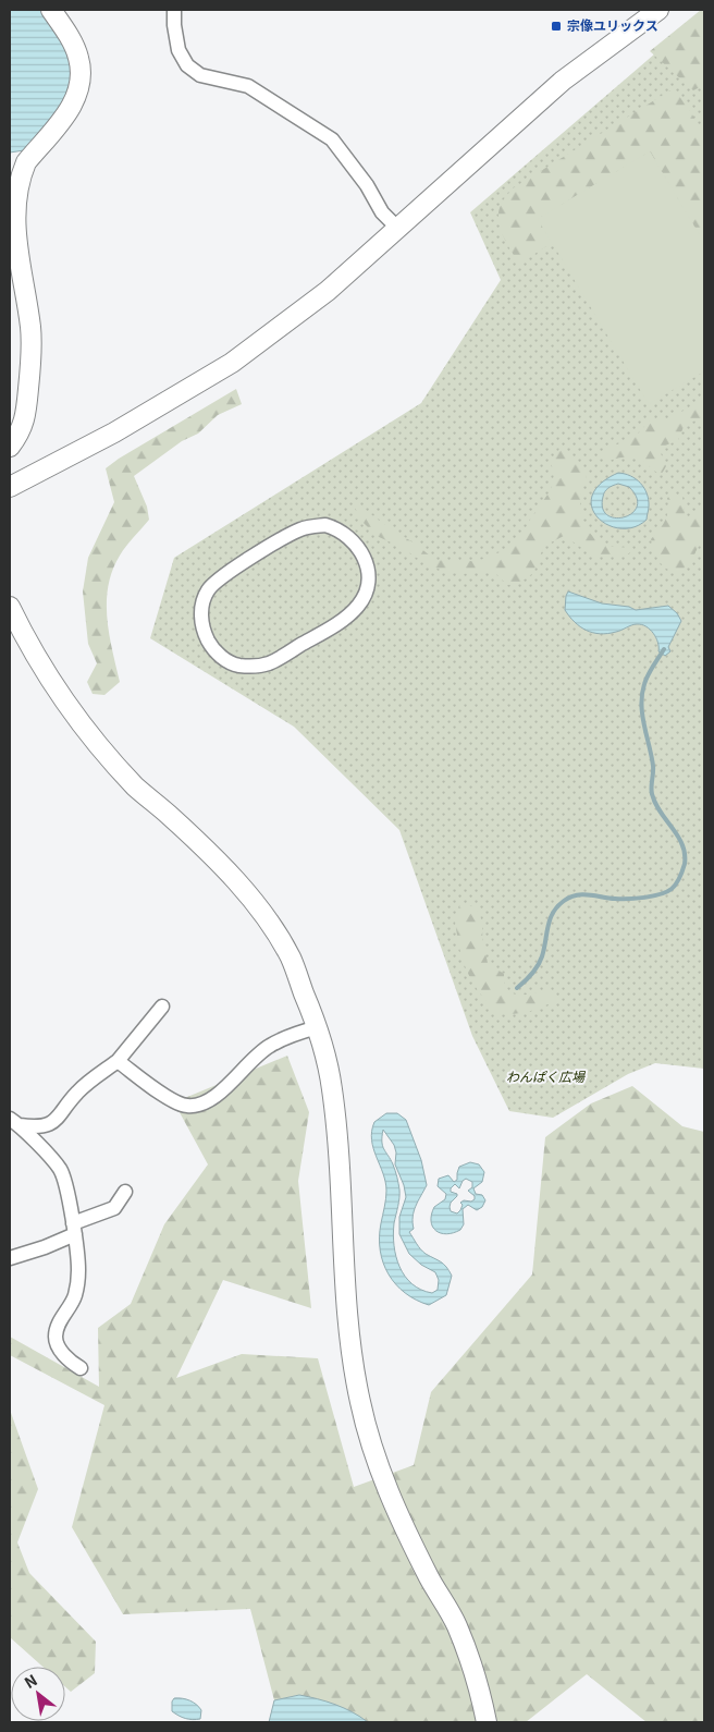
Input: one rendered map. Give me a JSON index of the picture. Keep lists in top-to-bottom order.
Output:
{
  "parks": ["わんぱく広場"],
  "places": {
    "transit": ["宗像ユリックス"]
  },
  "north": "top left"
}
